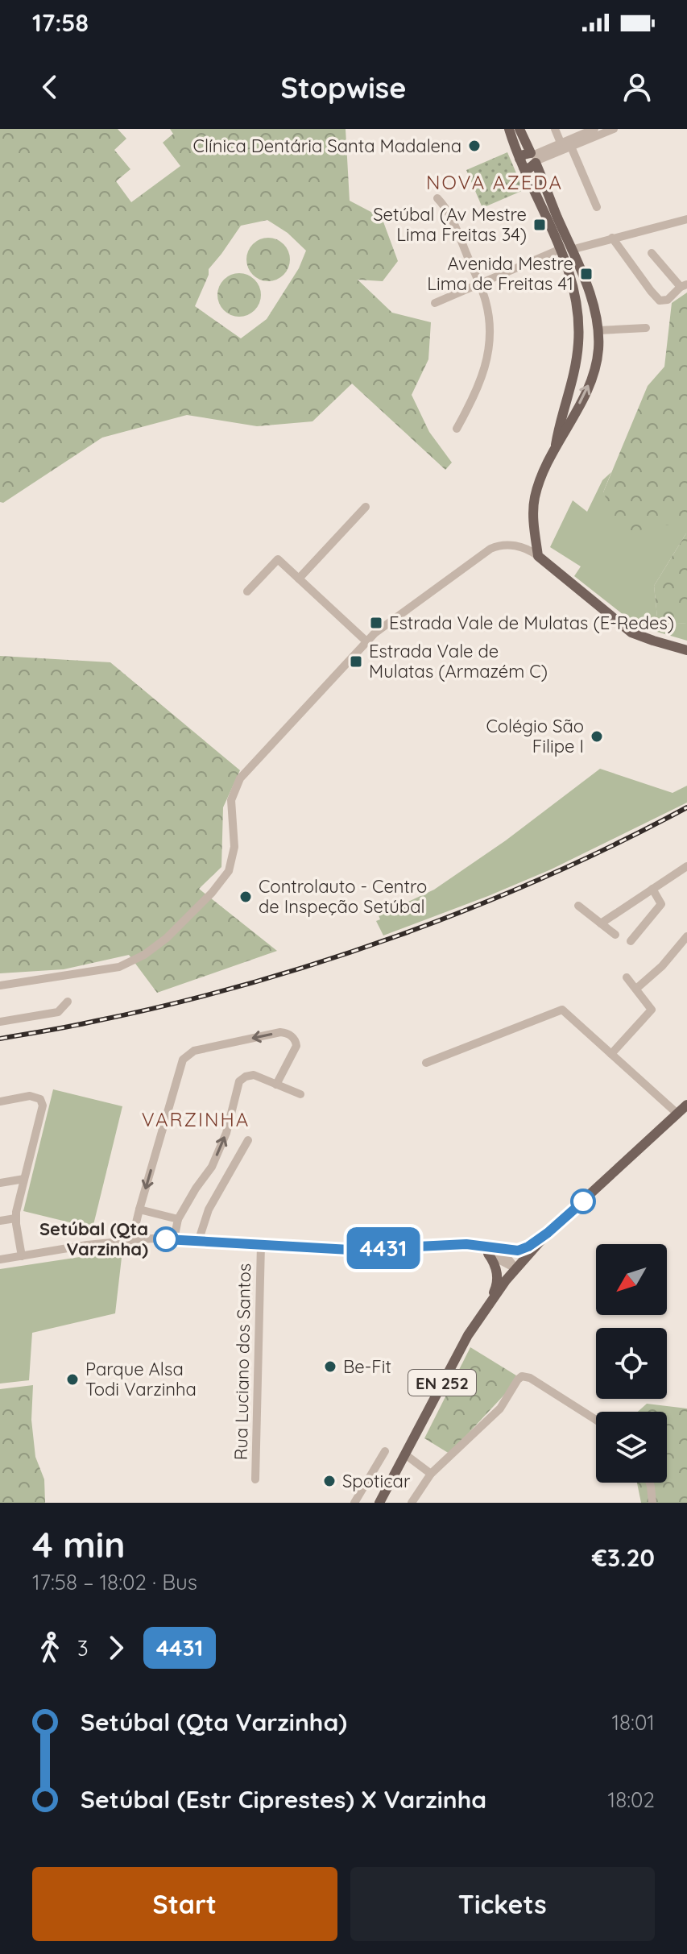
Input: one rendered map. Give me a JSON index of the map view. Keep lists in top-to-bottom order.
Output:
{
  "streets": {
    "main road": ["EN 252"],
    "street": ["Rua Luciano dos Santos"]
  },
  "districts": ["NOVA AZEDA", "VARZINHA"],
  "places": {
    "other": [
      "Clínica Dentária Santa Madalena",
      "Colégio São Filipe I",
      "Controlauto - Centro de Inspeção Setúbal",
      "Setúbal (Qta Varzinha)",
      "Be-Fit",
      "Parque Alsa Todi Varzinha",
      "Spoticar"
    ],
    "transit": [
      "Setúbal (Av Mestre Lima Freitas 34)",
      "Avenida Mestre Lima de Freitas 41",
      "Estrada Vale de Mulatas (E-Redes)",
      "Estrada Vale de Mulatas (Armazém C)"
    ]
  },
  "lines": ["bus line 4431"],
  "north": "bottom left",
  "page": {
    "status": "17:58",
    "header": "Stopwise",
    "on_map": "4431",
    "heading": ["4 min", "17:58 – 18:02 · Bus", "€3.20"],
    "legs": ["3", "4431"],
    "list": [
      {
        "name": "Setúbal (Qta Varzinha)",
        "value": "18:01"
      },
      {
        "name": "Setúbal (Estr Ciprestes) X Varzinha",
        "value": "18:02"
      }
    ],
    "buttons": ["Start", "Tickets"]
  }
}
